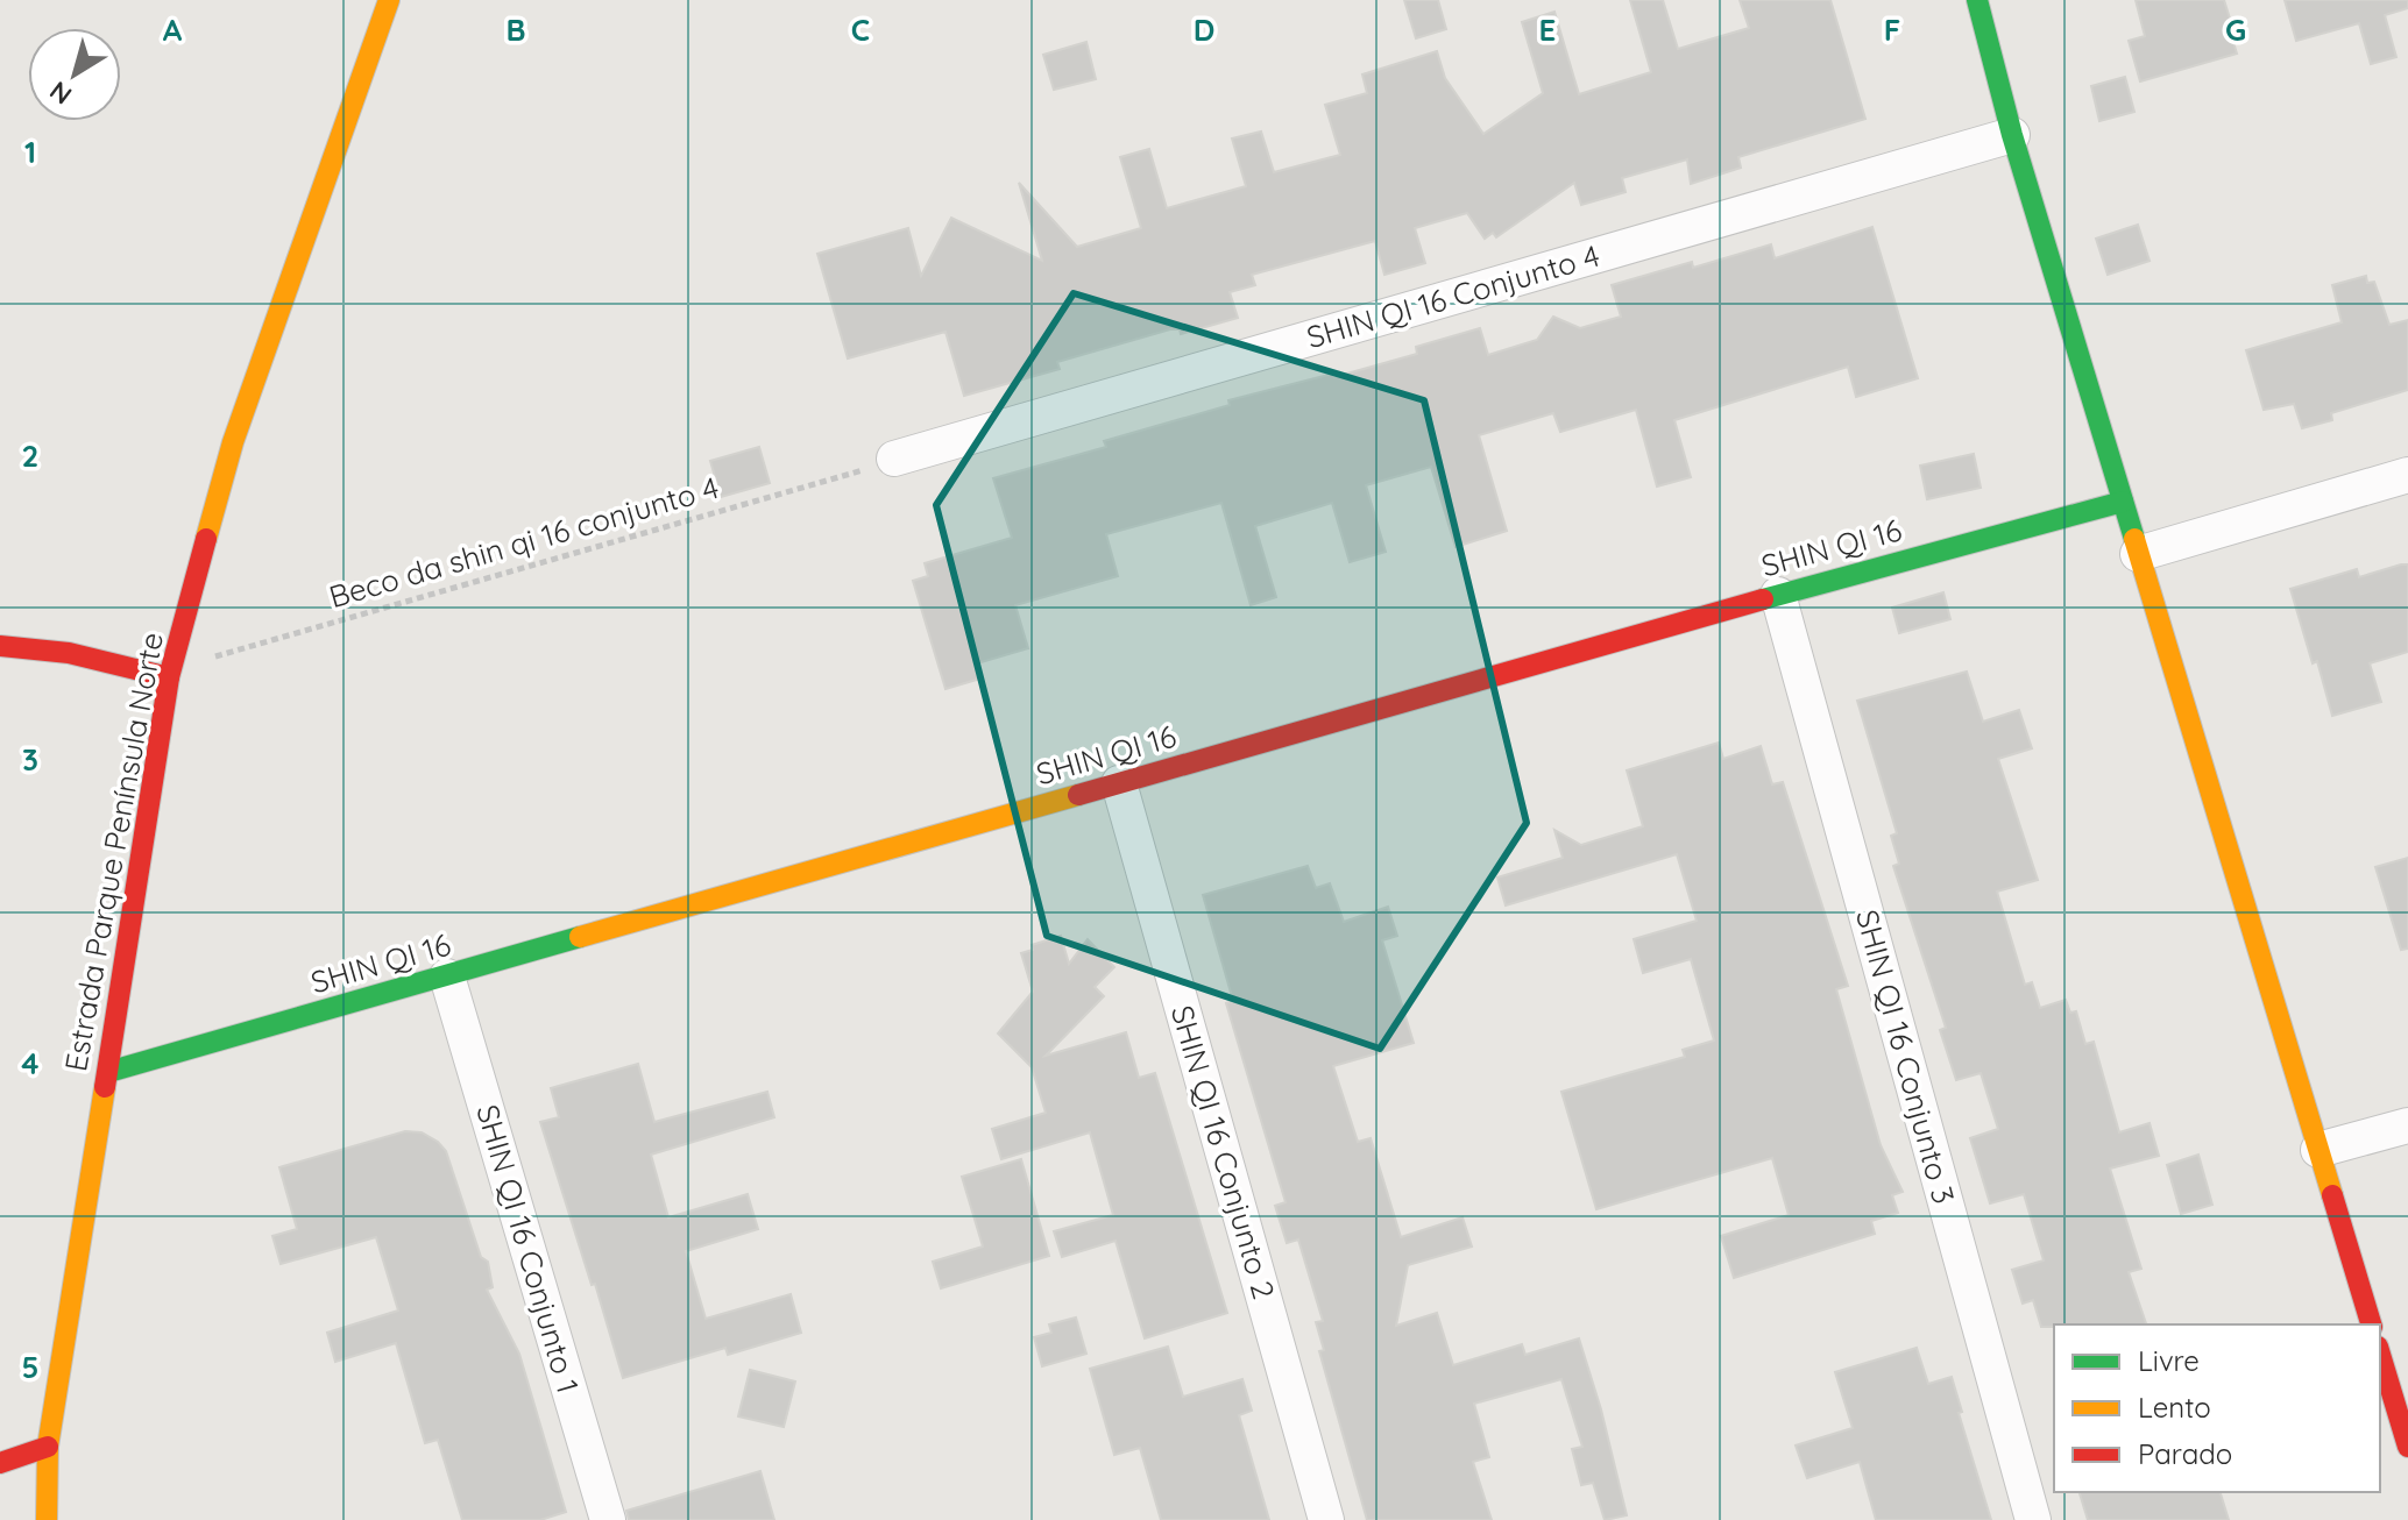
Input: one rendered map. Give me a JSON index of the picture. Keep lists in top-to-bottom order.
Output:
{
  "streets": {
    "street": [
      "SHIN QI 16 Conjunto 4",
      "SHIN QI 16",
      "Estrada Parque Península Norte",
      "SHIN QI 16 Conjunto 3",
      "SHIN QI 16 Conjunto 2",
      "SHIN QI 16 Conjunto 1"
    ],
    "path": ["Beco da shin qi 16 conjunto 4"]
  },
  "crossings": [
    ["SHIN QI 16 Conjunto 4", "Beco da shin qi 16 conjunto 4"],
    ["Beco da shin qi 16 conjunto 4", "Estrada Parque Península Norte"],
    ["SHIN QI 16", "Estrada Parque Península Norte"],
    ["SHIN QI 16", "SHIN QI 16 Conjunto 3"],
    ["SHIN QI 16", "SHIN QI 16 Conjunto 2"],
    ["SHIN QI 16", "SHIN QI 16 Conjunto 1"]
  ],
  "legend": ["Livre", "Lento", "Parado"],
  "north": "bottom left",
  "grid": {
    "columns": [
      "A",
      "B",
      "C",
      "D",
      "E",
      "F",
      "G"
    ],
    "rows": [
      "1",
      "2",
      "3",
      "4",
      "5"
    ]
  }
}
